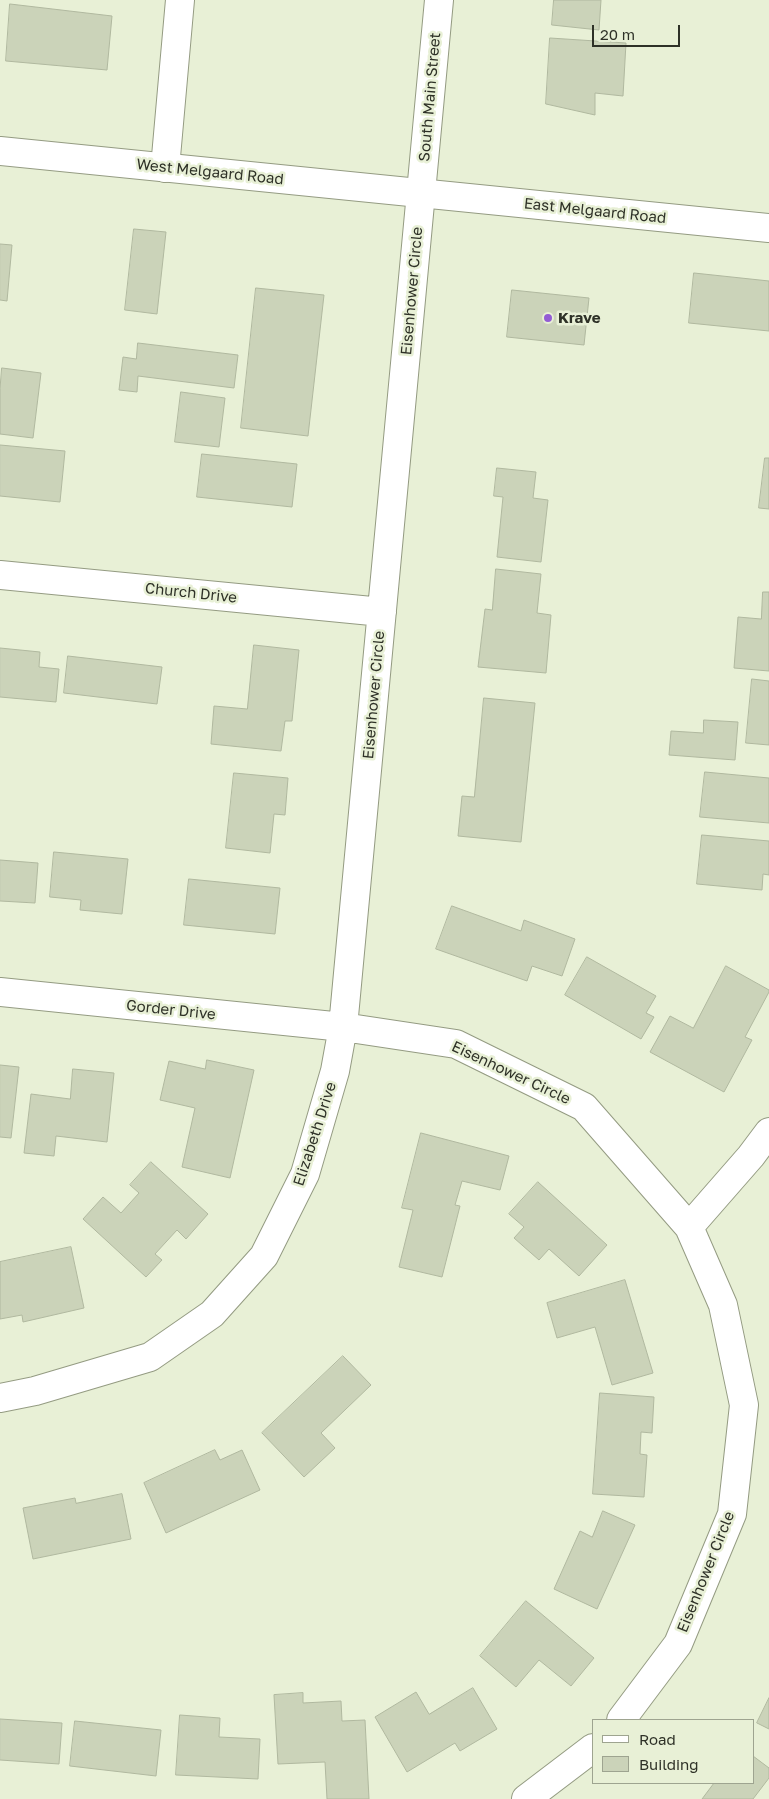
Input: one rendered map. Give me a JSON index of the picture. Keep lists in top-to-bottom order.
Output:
{
  "streets": {
    "street": [
      "South Main Street",
      "West Melgaard Road",
      "East Melgaard Road",
      "Eisenhower Circle",
      "Church Drive",
      "Gorder Drive",
      "Elizabeth Drive"
    ]
  },
  "crossings": [
    ["South Main Street", "West Melgaard Road"],
    ["South Main Street", "East Melgaard Road"],
    ["South Main Street", "Eisenhower Circle"],
    ["West Melgaard Road", "East Melgaard Road"],
    ["West Melgaard Road", "Eisenhower Circle"],
    ["East Melgaard Road", "Eisenhower Circle"],
    ["Eisenhower Circle", "Church Drive"],
    ["Eisenhower Circle", "Gorder Drive"],
    ["Eisenhower Circle", "Elizabeth Drive"],
    ["Gorder Drive", "Elizabeth Drive"]
  ],
  "places": ["Krave"],
  "legend": ["Road", "Building"],
  "scale_bar": "20 m"
}
